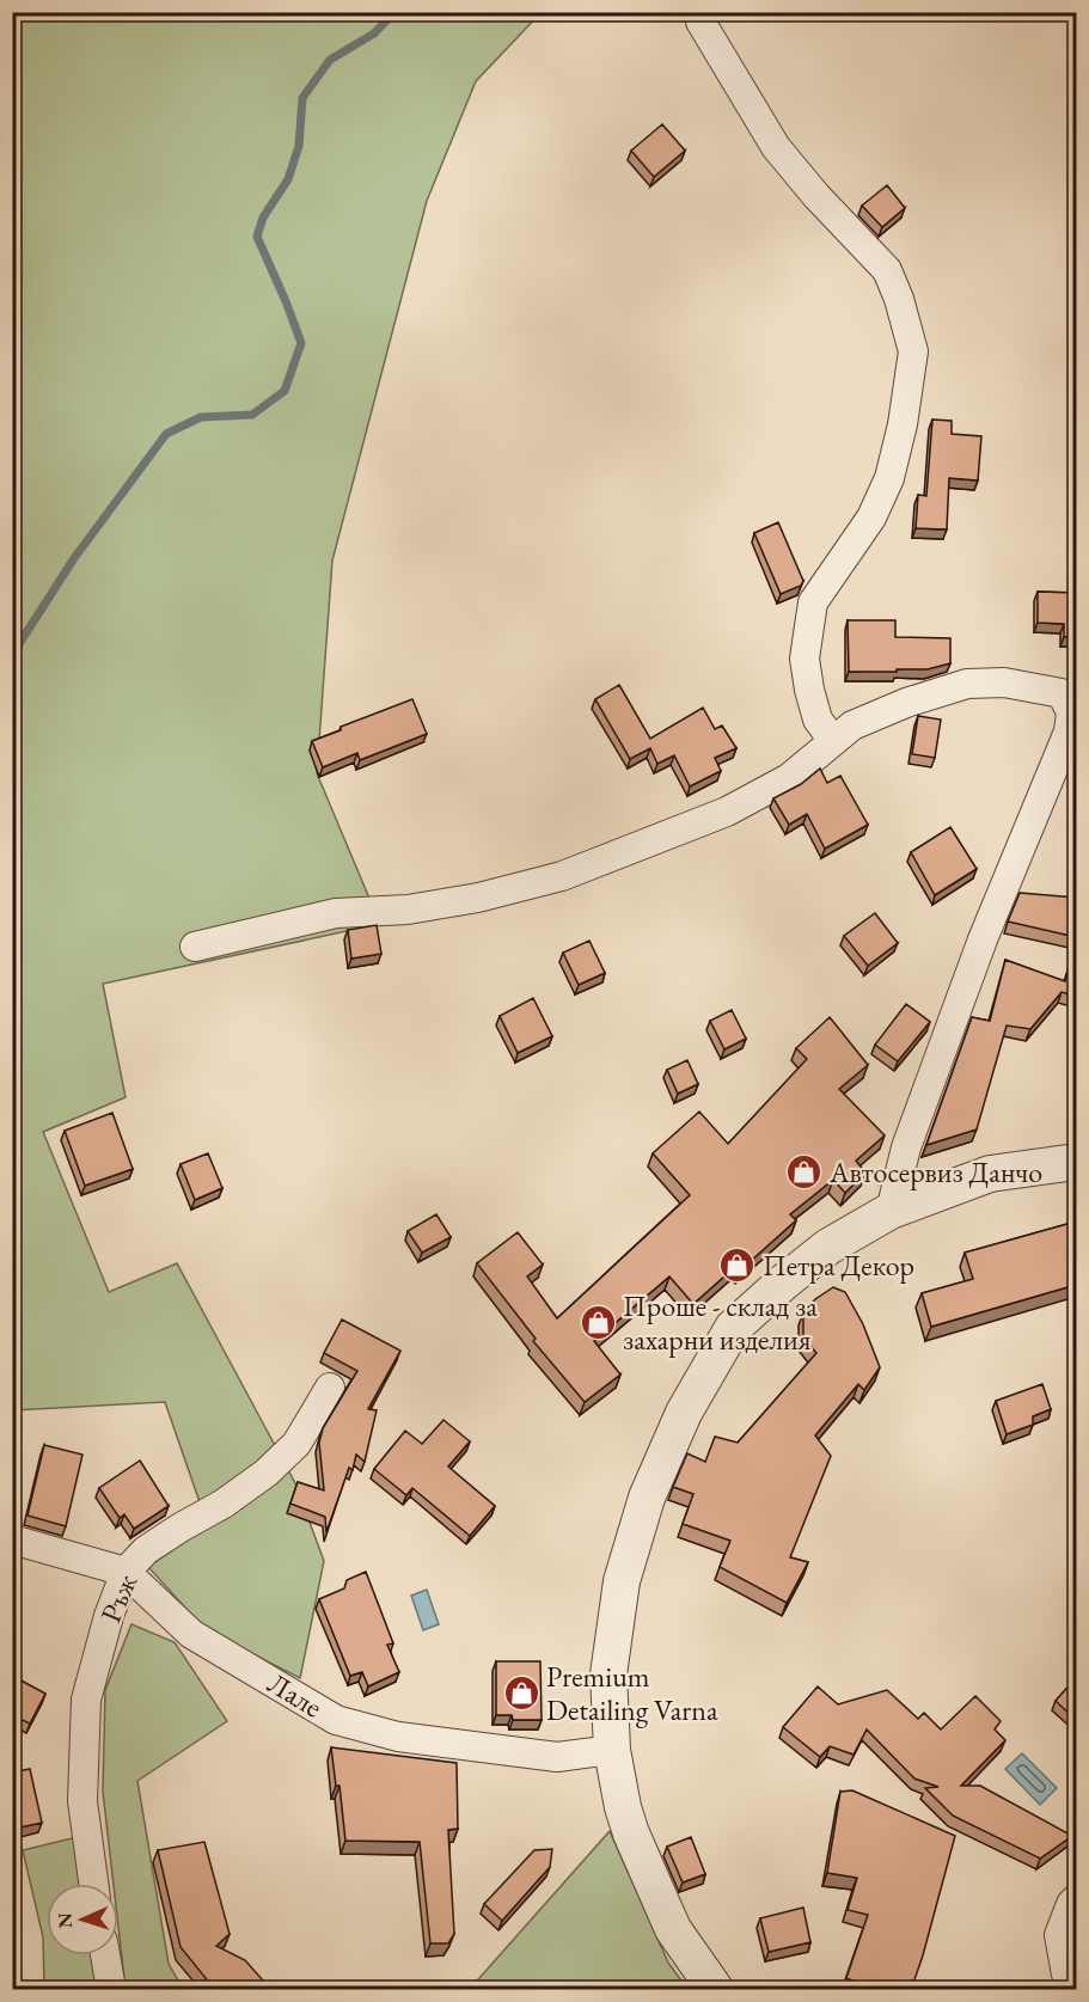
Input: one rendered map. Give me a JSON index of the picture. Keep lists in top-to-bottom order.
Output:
{
  "streets": {
    "street": ["Ръж", "Лале"]
  },
  "crossings": [
    ["Ръж", "Лале"]
  ],
  "places": {
    "shop": [
      "Автосервиз Данчо",
      "Петра Декор",
      "Проше - склад за захарни изделия",
      "Premium Detailing Varna"
    ]
  },
  "north": "left"
}
